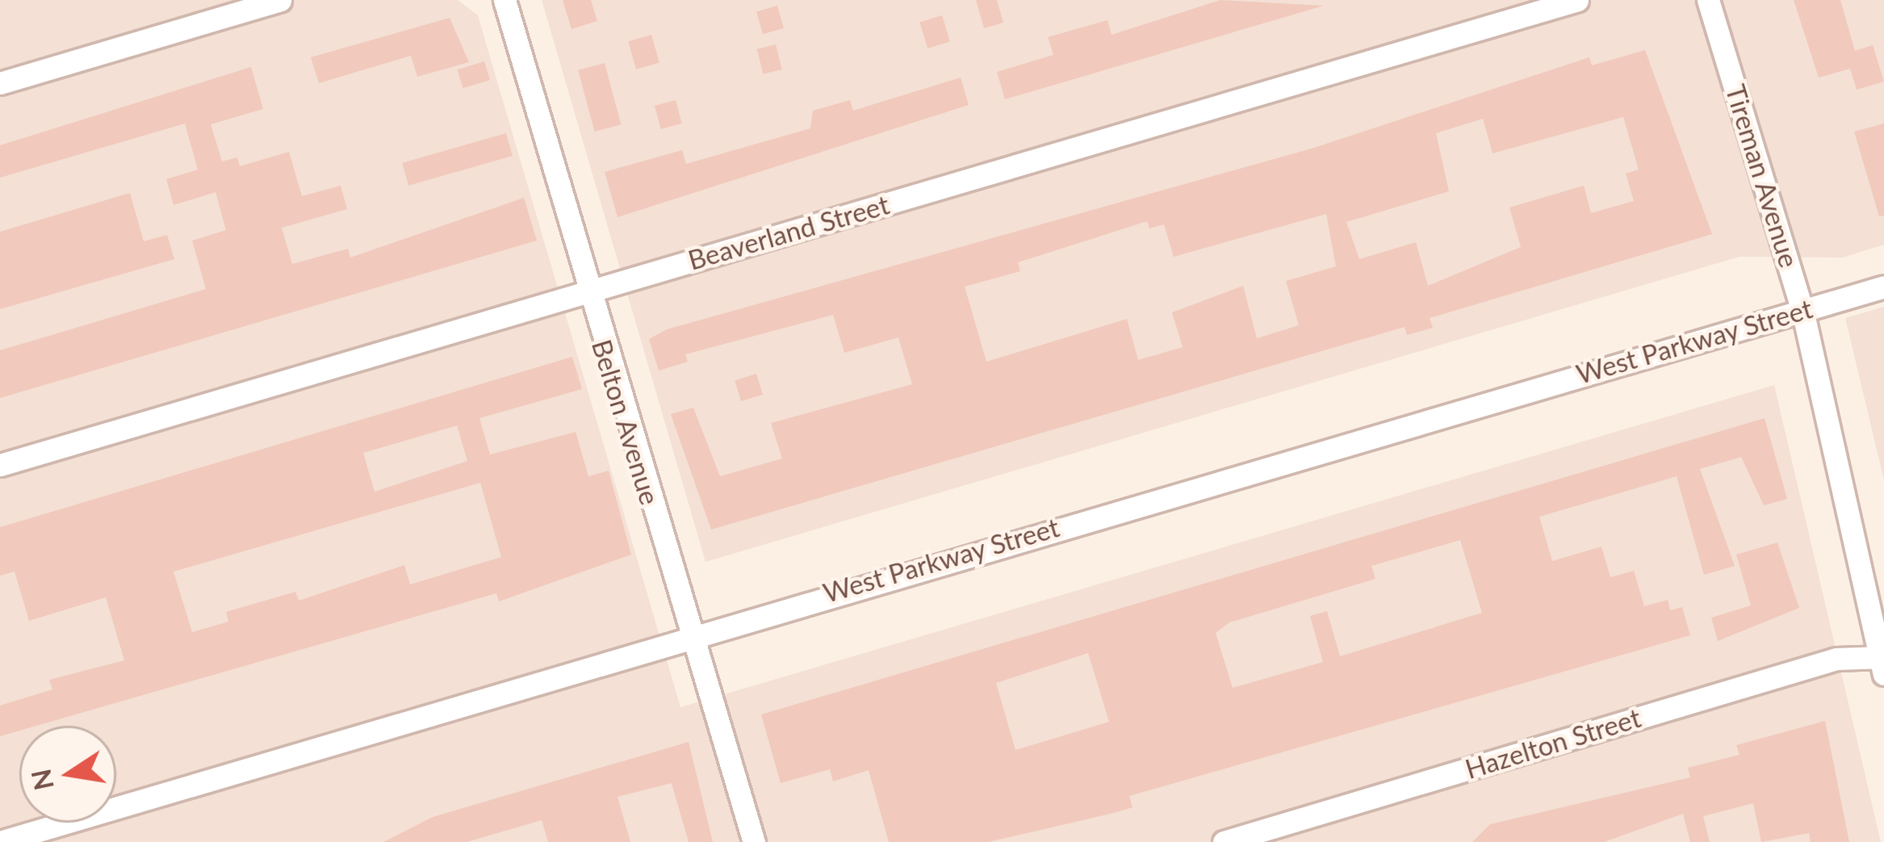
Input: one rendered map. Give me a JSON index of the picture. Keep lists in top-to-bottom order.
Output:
{
  "streets": {
    "street": [
      "Tireman Avenue",
      "Beaverland Street",
      "West Parkway Street",
      "Belton Avenue",
      "Hazelton Street"
    ]
  },
  "crossings": [
    ["Tireman Avenue", "West Parkway Street"],
    ["Tireman Avenue", "Hazelton Street"],
    ["Beaverland Street", "Belton Avenue"],
    ["West Parkway Street", "Belton Avenue"]
  ],
  "north": "left"
}
